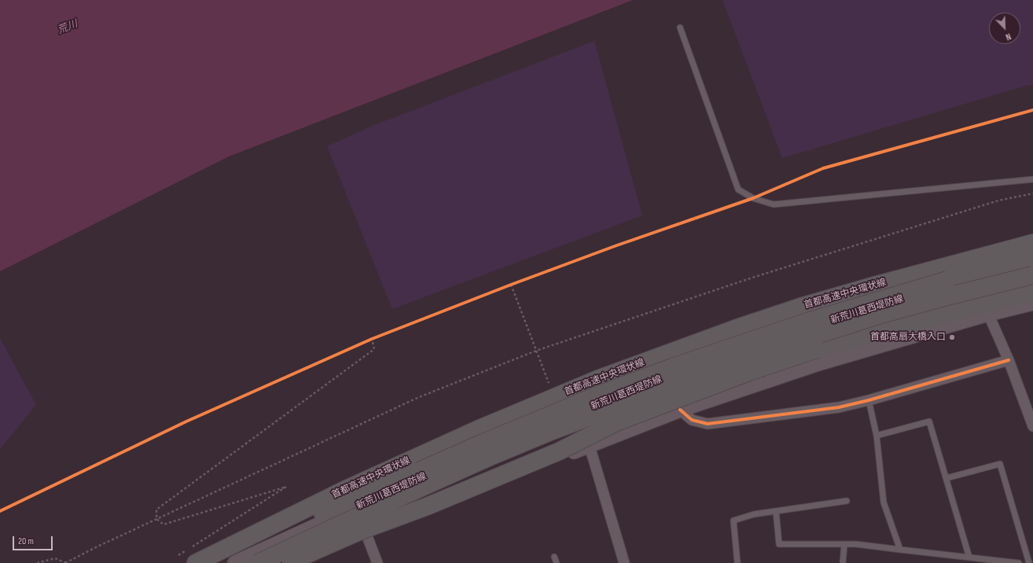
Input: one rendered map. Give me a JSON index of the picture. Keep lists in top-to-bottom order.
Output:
{
  "streets": {
    "highway": ["首都高速中央環状線"],
    "main road": ["新荒川葛西堤防線"]
  },
  "water": ["荒川"],
  "places": ["首都高扇大橋入口"],
  "scale_bar": "20 m",
  "north": "bottom right"
}
